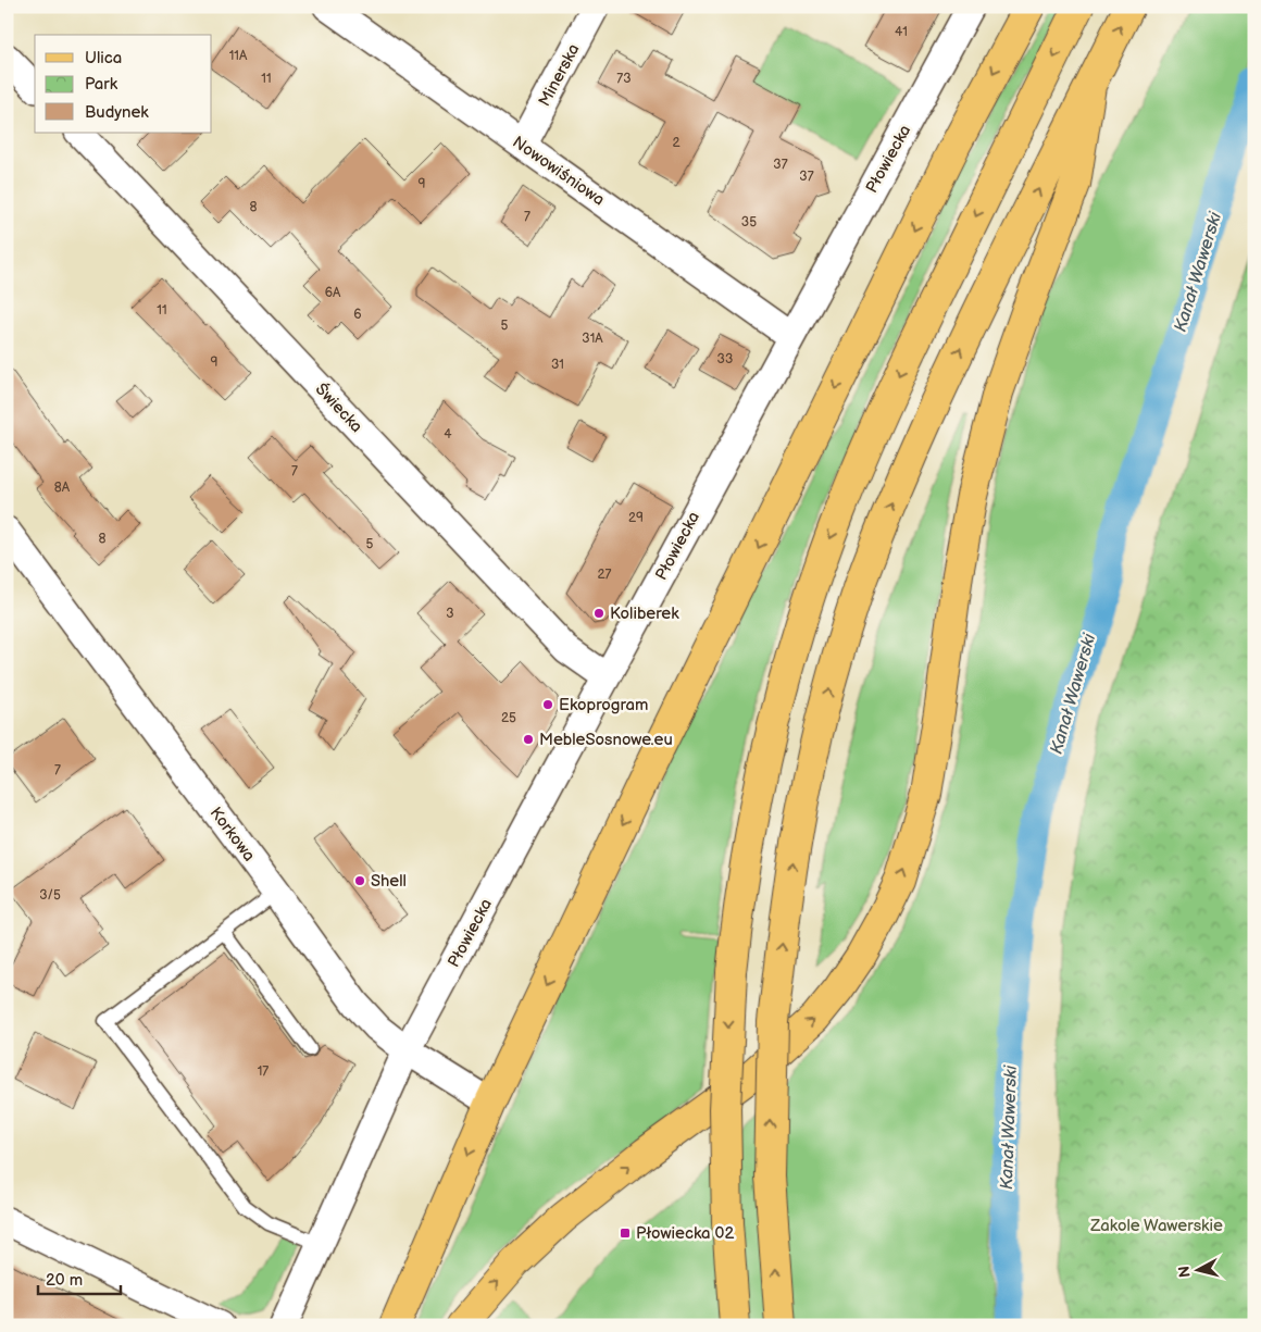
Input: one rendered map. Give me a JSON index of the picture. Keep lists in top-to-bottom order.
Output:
{
  "streets": {
    "street": [
      "Minerska",
      "Płowiecka",
      "Nowowiśniowa",
      "Świecka",
      "Korkowa"
    ]
  },
  "crossings": [
    ["Minerska", "Nowowiśniowa"],
    ["Płowiecka", "Nowowiśniowa"],
    ["Płowiecka", "Świecka"],
    ["Płowiecka", "Korkowa"]
  ],
  "water": ["Kanał Wawerski"],
  "parks": ["Zakole Wawerskie"],
  "places": {
    "other": [
      "Koliberek",
      "Ekoprogram",
      "MebleSosnowe.eu",
      "Shell"
    ],
    "transit": ["Płowiecka 02"]
  },
  "house_numbers": [
    "41",
    "11A",
    "11",
    "73",
    "2",
    "37",
    "37",
    "9",
    "8",
    "7",
    "35",
    "6A",
    "11",
    "6",
    "5",
    "31A",
    "33",
    "9",
    "31",
    "4",
    "7",
    "8A",
    "29",
    "8",
    "5",
    "27",
    "3",
    "25",
    "7",
    "3/5",
    "17"
  ],
  "legend": ["Ulica", "Park", "Budynek"],
  "scale_bar": "20 m",
  "north": "left"
}
